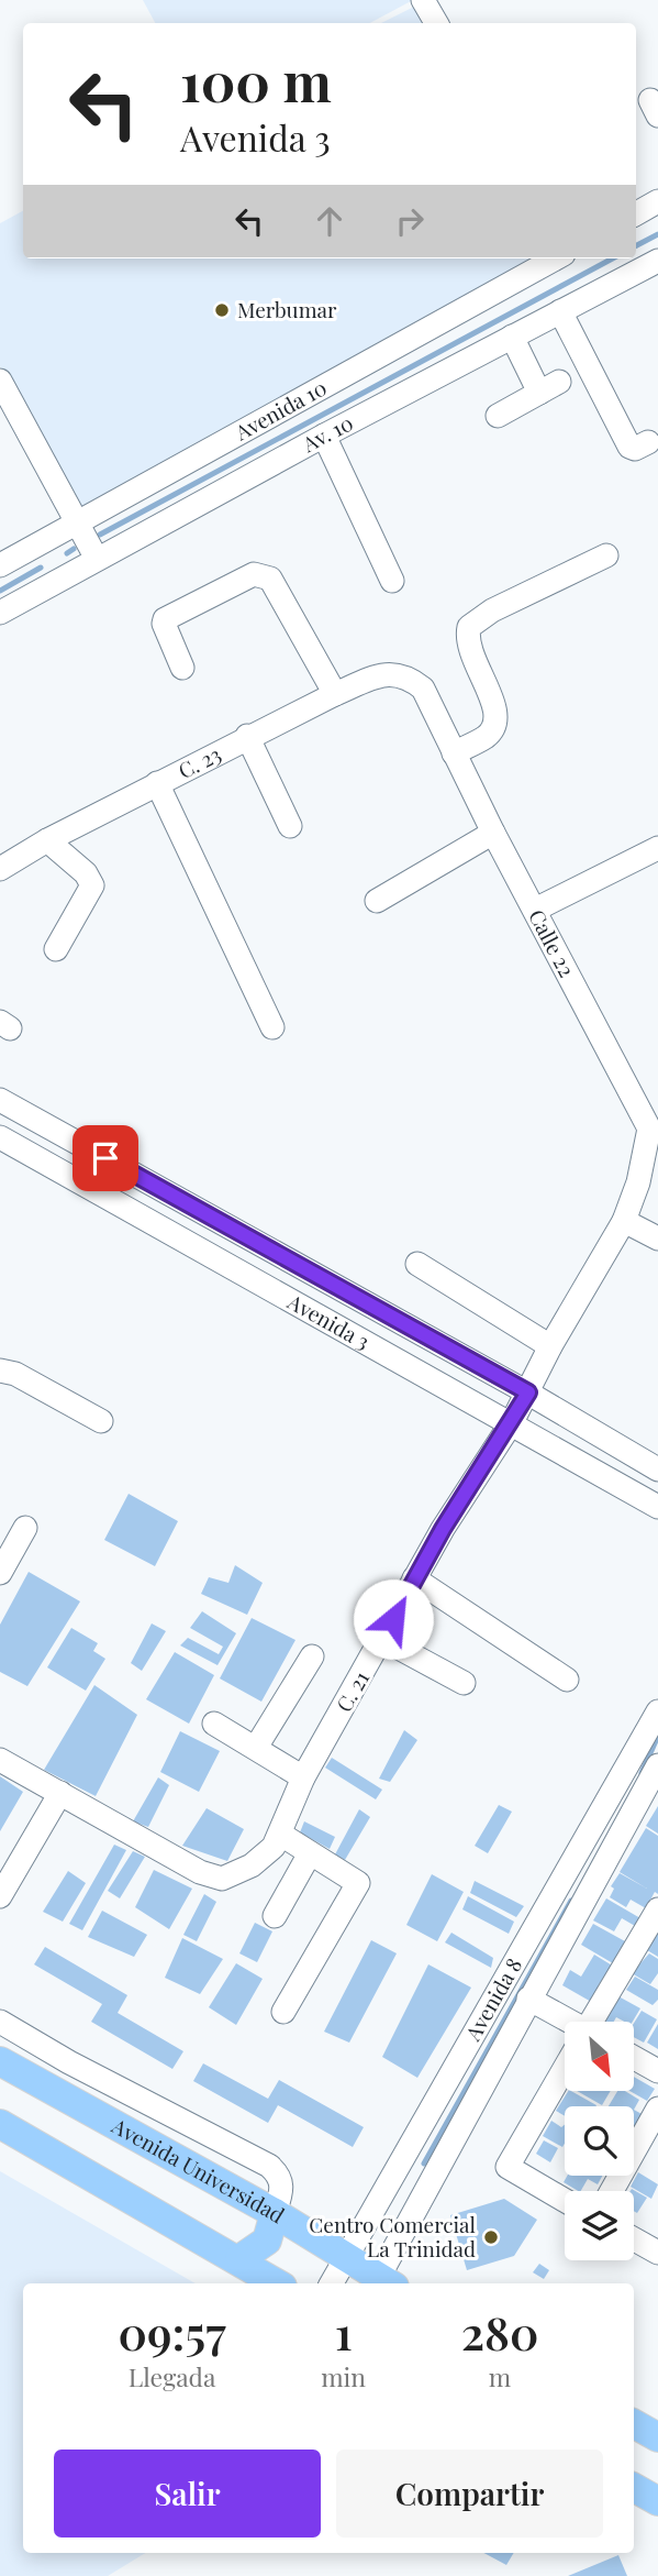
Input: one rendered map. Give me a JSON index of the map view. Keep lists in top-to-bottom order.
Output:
{
  "streets": {
    "main road": ["Avenida Universidad"],
    "street": [
      "Avenida 10",
      "Av. 10",
      "C. 23",
      "Calle 22",
      "Avenida 3",
      "C. 21",
      "Avenida 8"
    ]
  },
  "crossings": [
    ["C. 23", "Calle 22"],
    ["Calle 22", "C. 21"],
    ["Avenida 3", "C. 21"],
    ["Avenida 8", "Avenida Universidad"]
  ],
  "places": ["Merbumar", "Centro Comercial La Trinidad"],
  "north": "bottom right",
  "page": {
    "turn": ["100 m", "Avenida 3"],
    "eta": [
      "09:57",
      "Llegada",
      "1",
      "min",
      "280",
      "m"
    ],
    "buttons": ["Salir", "Compartir"]
  }
}
